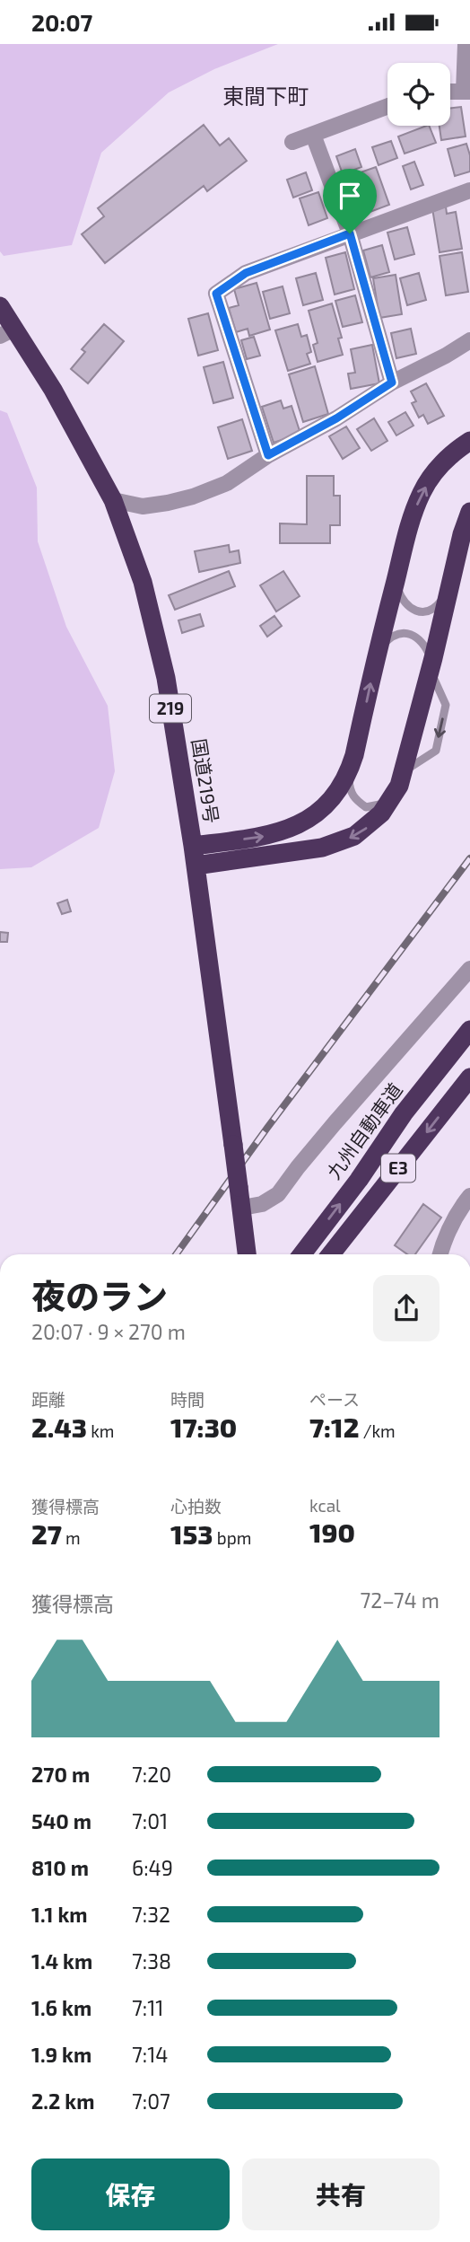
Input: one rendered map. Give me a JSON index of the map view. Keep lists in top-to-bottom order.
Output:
{
  "streets": {
    "highway": [
      "219",
      "国道219号",
      "九州自動車道",
      "E3"
    ]
  },
  "districts": ["東間下町"],
  "page": {
    "status": "20:07",
    "heading": ["夜のラン", "20:07 · 9 × 270 m"],
    "stats": [
      ["距離", "2.43 km"],
      ["時間", "17:30"],
      ["ペース", "7:12 /km"],
      ["獲得標高", "27 m"],
      ["心拍数", "153 bpm"],
      ["kcal", "190"]
    ],
    "chart": ["獲得標高", "72–74 m"],
    "list": [
      {
        "name": "270 m",
        "note": "7:20"
      },
      {
        "name": "540 m",
        "note": "7:01"
      },
      {
        "name": "810 m",
        "note": "6:49"
      },
      {
        "name": "1.1 km",
        "note": "7:32"
      },
      {
        "name": "1.4 km",
        "note": "7:38"
      },
      {
        "name": "1.6 km",
        "note": "7:11"
      },
      {
        "name": "1.9 km",
        "note": "7:14"
      },
      {
        "name": "2.2 km",
        "note": "7:07"
      }
    ],
    "buttons": ["保存", "共有"]
  }
}
